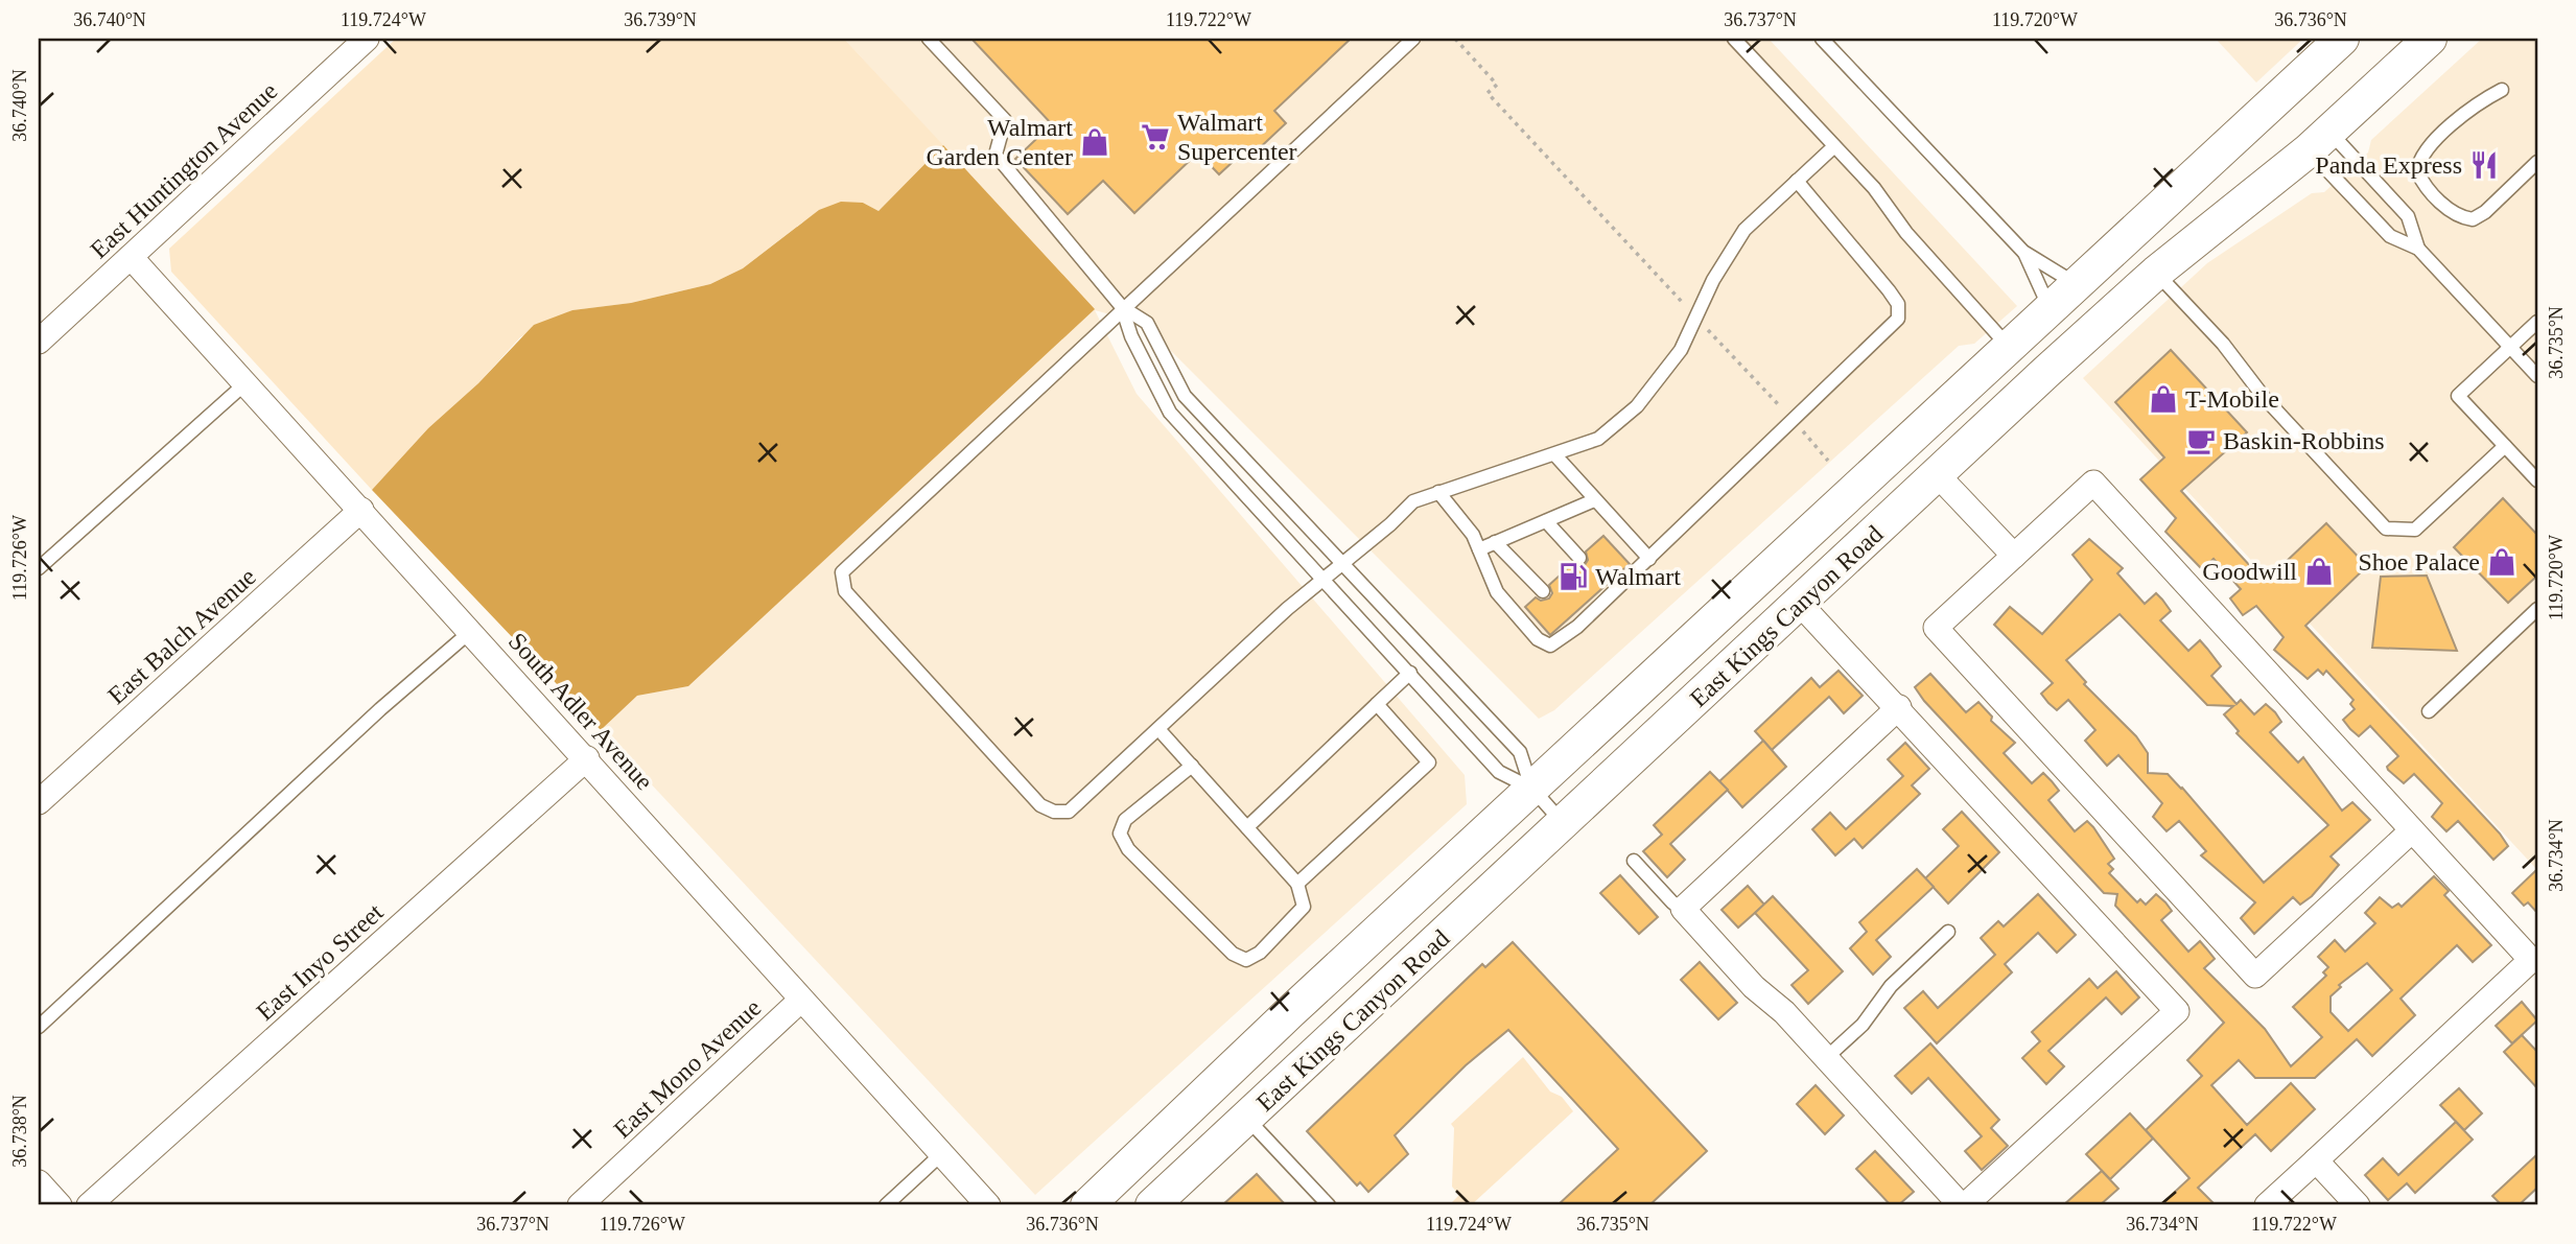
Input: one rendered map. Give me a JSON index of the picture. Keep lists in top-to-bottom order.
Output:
{
  "streets": {
    "main road": ["East Kings Canyon Road"],
    "street": [
      "East Huntington Avenue",
      "East Balch Avenue",
      "South Adler Avenue",
      "East Inyo Street",
      "East Mono Avenue"
    ]
  },
  "crossings": [
    ["East Huntington Avenue", "South Adler Avenue"],
    ["East Balch Avenue", "South Adler Avenue"],
    ["South Adler Avenue", "East Inyo Street"],
    ["South Adler Avenue", "East Mono Avenue"]
  ],
  "places": {
    "supermarket": ["Walmart Supercenter"],
    "shop": [
      "Walmart Garden Center",
      "T-Mobile",
      "Shoe Palace",
      "Goodwill"
    ],
    "restaurant": ["Panda Express"],
    "cafe": ["Baskin-Robbins"],
    "fuel station": ["Walmart"]
  },
  "coordinates": [
    "36.740°N",
    "119.724°W",
    "36.739°N",
    "119.722°W",
    "36.737°N",
    "119.720°W",
    "36.736°N",
    "36.735°N",
    "119.726°W",
    "36.734°N",
    "36.738°N"
  ]
}
